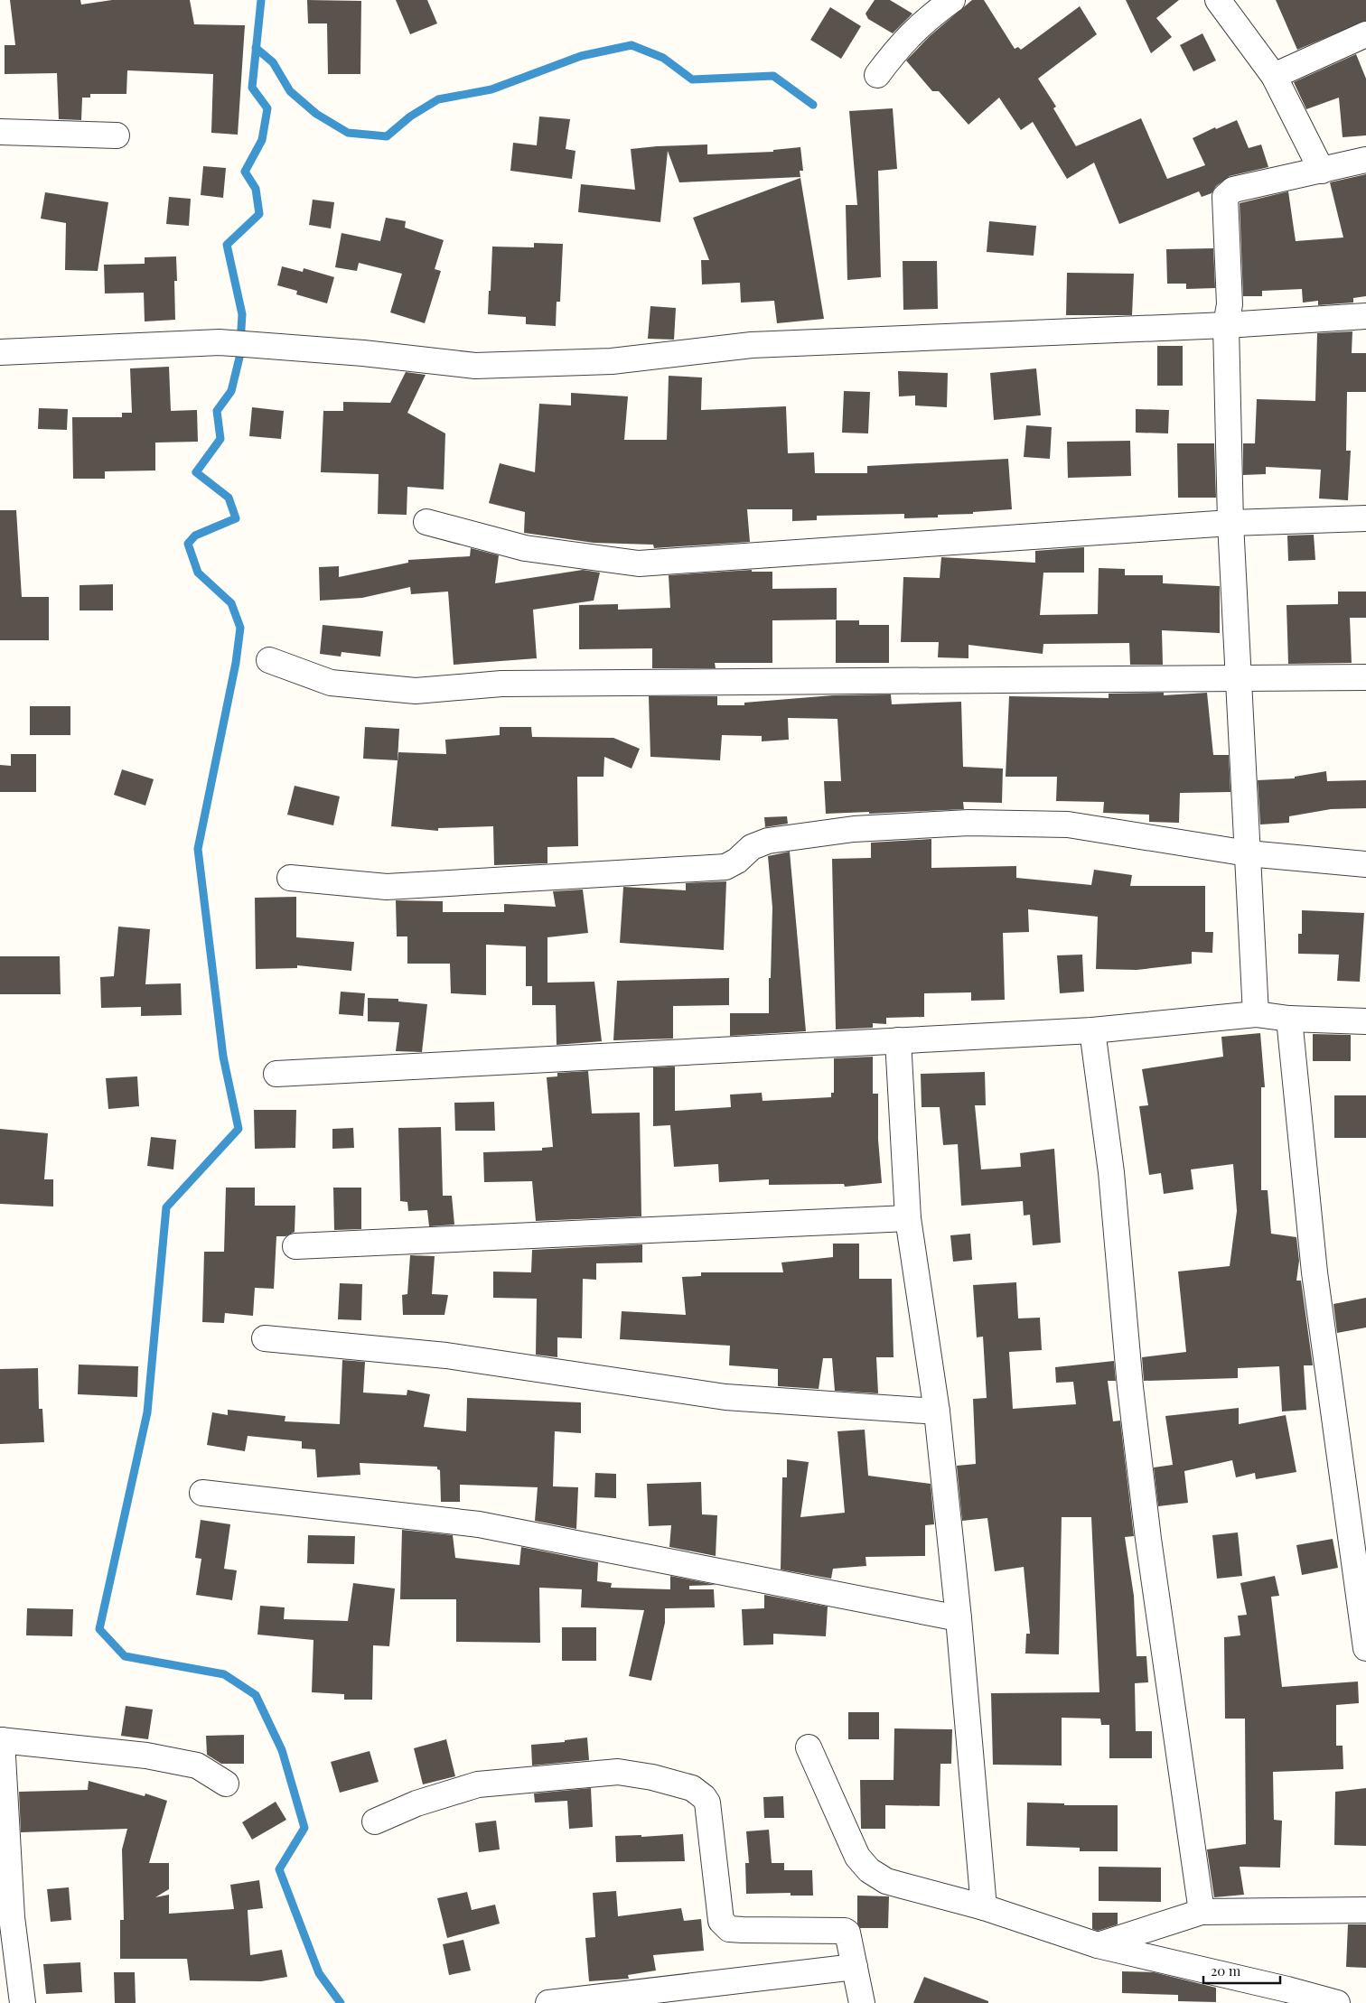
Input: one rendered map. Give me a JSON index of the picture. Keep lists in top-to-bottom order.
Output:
{
  "scale_bar": "20 m"
}
